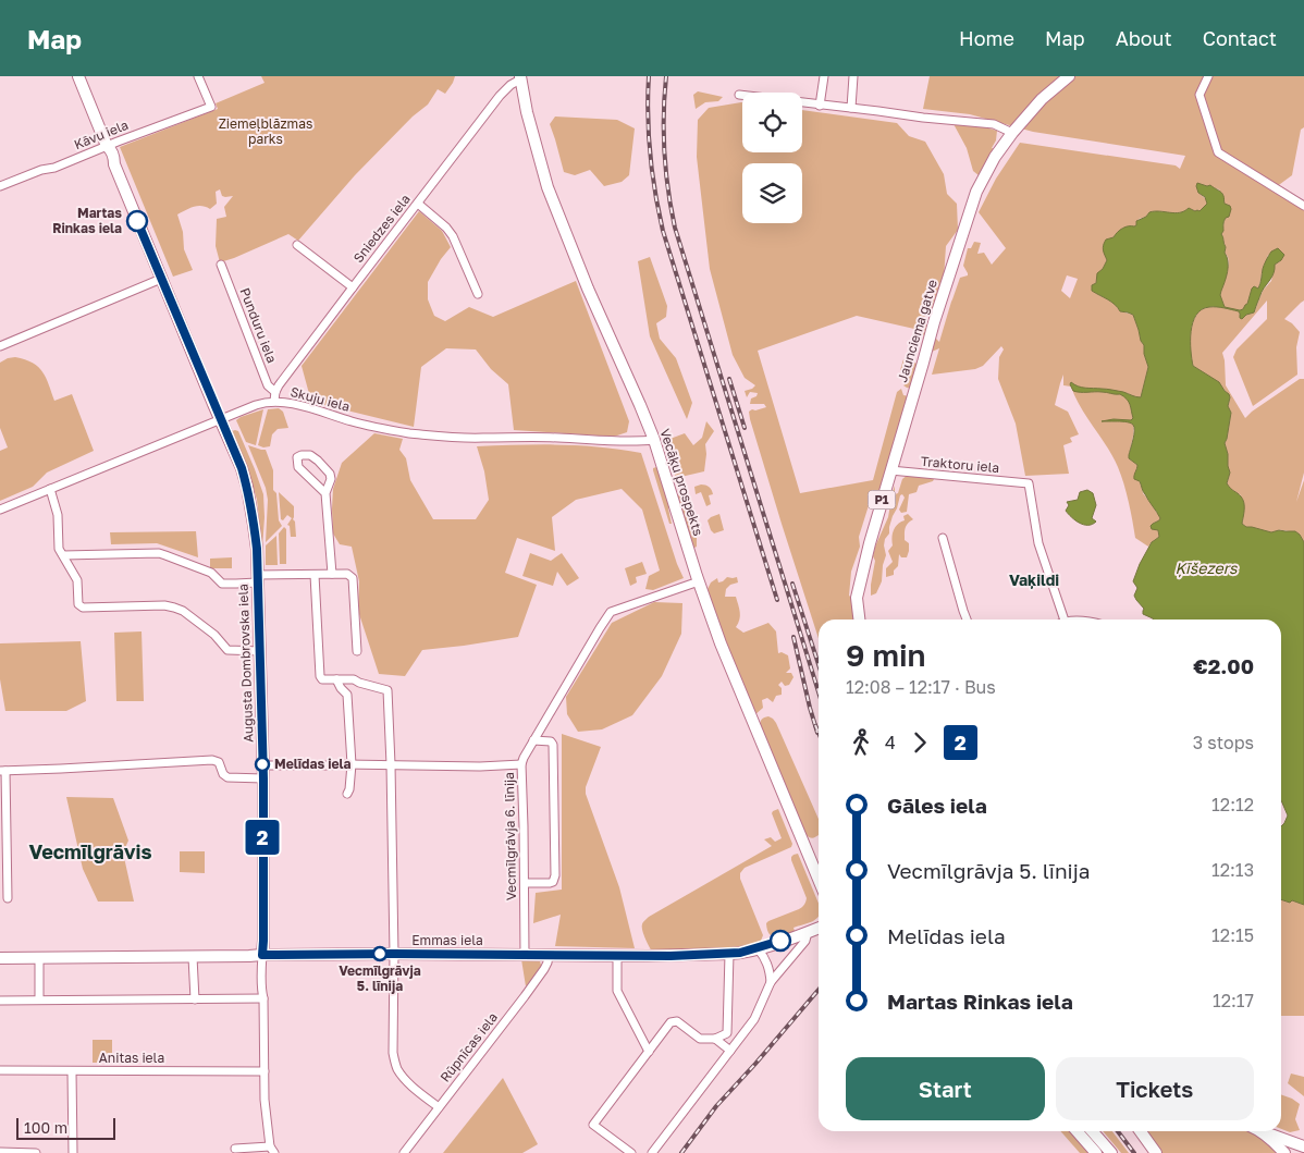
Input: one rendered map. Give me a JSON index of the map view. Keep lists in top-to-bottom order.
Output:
{
  "streets": {
    "main road": [
      "Jaunciema gatve",
      "Vecāķu prospekts",
      "P1",
      "Augusta Dombrovska iela",
      "Emmas iela"
    ],
    "street": [
      "Kāvu iela",
      "Sniedzes iela",
      "Punduru iela",
      "Skuju iela",
      "Traktoru iela",
      "Vecmīlgrāvja 6. līnija",
      "Rūpnīcas iela",
      "Anitas iela"
    ]
  },
  "crossings": [
    ["Kāvu iela", "Augusta Dombrovska iela"],
    ["Sniedzes iela", "Punduru iela"],
    ["Sniedzes iela", "Skuju iela"],
    ["Sniedzes iela", "Vecāķu prospekts"],
    ["Jaunciema gatve", "Traktoru iela"],
    ["Skuju iela", "Vecāķu prospekts"],
    ["Skuju iela", "Augusta Dombrovska iela"],
    ["Vecāķu prospekts", "Vecmīlgrāvja 6. līnija"],
    ["Augusta Dombrovska iela", "Emmas iela"],
    ["Augusta Dombrovska iela", "Anitas iela"],
    ["Vecmīlgrāvja 6. līnija", "Emmas iela"],
    ["Emmas iela", "Rūpnīcas iela"]
  ],
  "districts": ["Vaķildi", "Vecmīlgrāvis"],
  "water": ["Ķīšezers"],
  "parks": ["Ziemeļblāzmas parks"],
  "places": ["Martas Rinkas iela", "Melīdas iela", "Vecmīlgrāvja 5. līnija"],
  "lines": ["bus line 2"],
  "scale_bar": "100 m",
  "page": {
    "header": "Map",
    "nav": [
      "Home",
      "Map",
      "About",
      "Contact"
    ],
    "on_map": "2",
    "heading": ["9 min", "12:08 – 12:17 · Bus", "€2.00"],
    "legs": ["4", "2", "3 stops"],
    "list": [
      {
        "name": "Gāles iela",
        "value": "12:12"
      },
      {
        "name": "Vecmīlgrāvja 5. līnija",
        "value": "12:13"
      },
      {
        "name": "Melīdas iela",
        "value": "12:15"
      },
      {
        "name": "Martas Rinkas iela",
        "value": "12:17"
      }
    ],
    "buttons": ["Start", "Tickets"],
    "scale": "100 m"
  }
}
